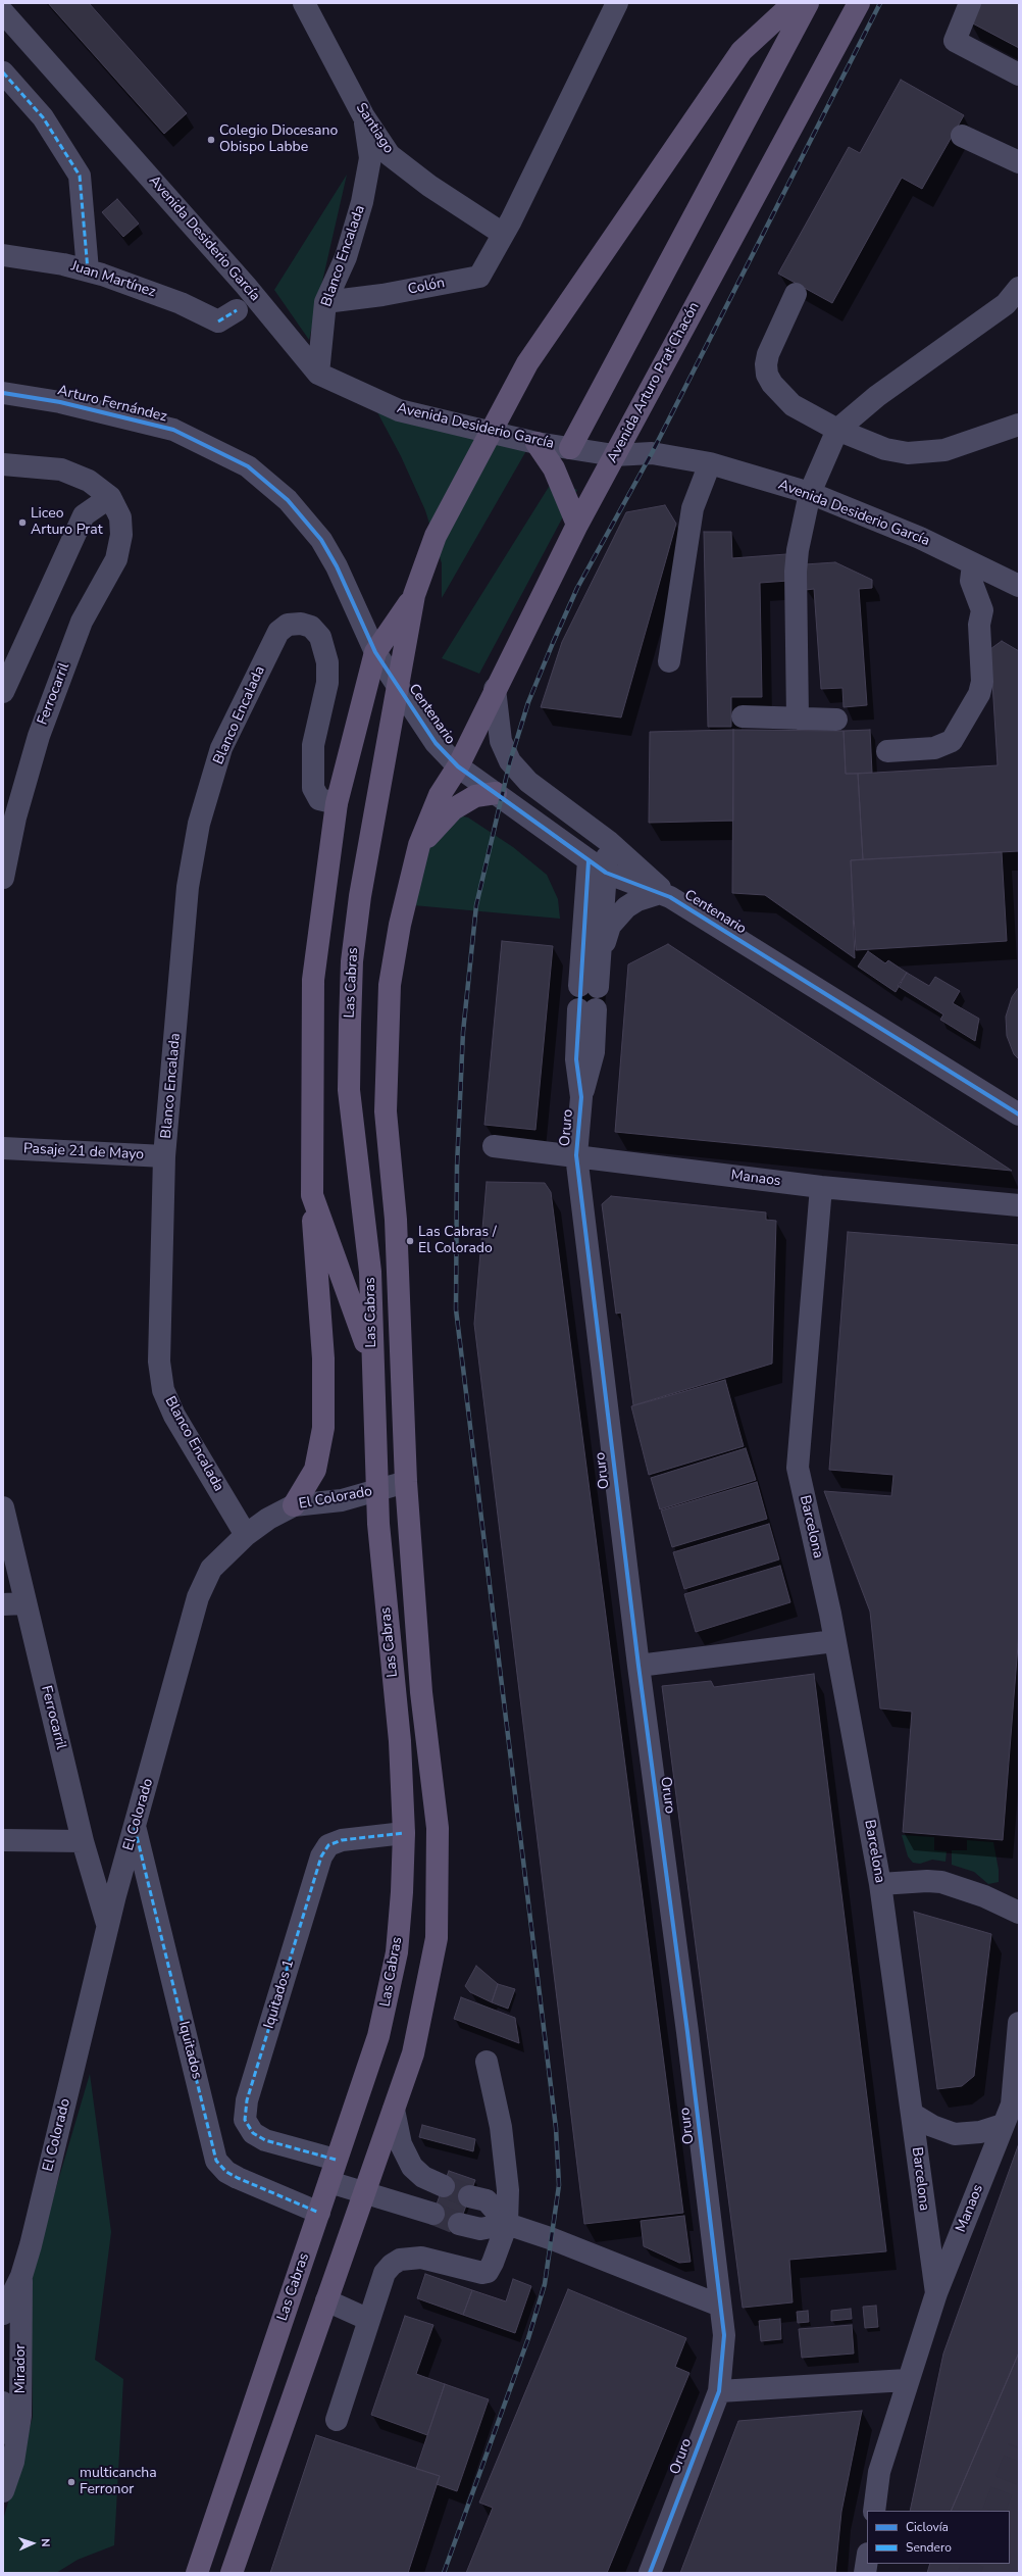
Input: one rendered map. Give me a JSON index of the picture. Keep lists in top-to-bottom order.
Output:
{
  "streets": {
    "main road": ["Avenida Arturo Prat Chacón", "Las Cabras"],
    "street": [
      "Santiago",
      "Avenida Desiderio García",
      "Blanco Encalada",
      "Juan Martínez",
      "Colón",
      "Arturo Fernández",
      "Ferrocarril",
      "Centenario",
      "Oruro",
      "Pasaje 21 de Mayo",
      "Manaos",
      "El Colorado",
      "Barcelona",
      "Iquitados 1",
      "Iquitados",
      "Mirador"
    ]
  },
  "crossings": [
    ["Santiago", "Blanco Encalada"],
    ["Santiago", "Colón"],
    ["Avenida Desiderio García", "Blanco Encalada"],
    ["Avenida Desiderio García", "Avenida Arturo Prat Chacón"],
    ["Blanco Encalada", "Colón"],
    ["Blanco Encalada", "Pasaje 21 de Mayo"],
    ["Blanco Encalada", "El Colorado"],
    ["Avenida Arturo Prat Chacón", "Centenario"],
    ["Avenida Arturo Prat Chacón", "Las Cabras"],
    ["Arturo Fernández", "Centenario"],
    ["Ferrocarril", "El Colorado"],
    ["Centenario", "Las Cabras"],
    ["Las Cabras", "El Colorado"],
    ["Las Cabras", "Iquitados 1"],
    ["Las Cabras", "Iquitados"],
    ["Oruro", "Manaos"],
    ["Manaos", "Barcelona"],
    ["El Colorado", "Iquitados"],
    ["El Colorado", "Mirador"]
  ],
  "places": [
    "Colegio Diocesano Obispo Labbe",
    "Liceo Arturo Prat",
    "Las Cabras / El Colorado",
    "multicancha Ferronor"
  ],
  "legend": ["Ciclovía", "Sendero"],
  "north": "right"
}
